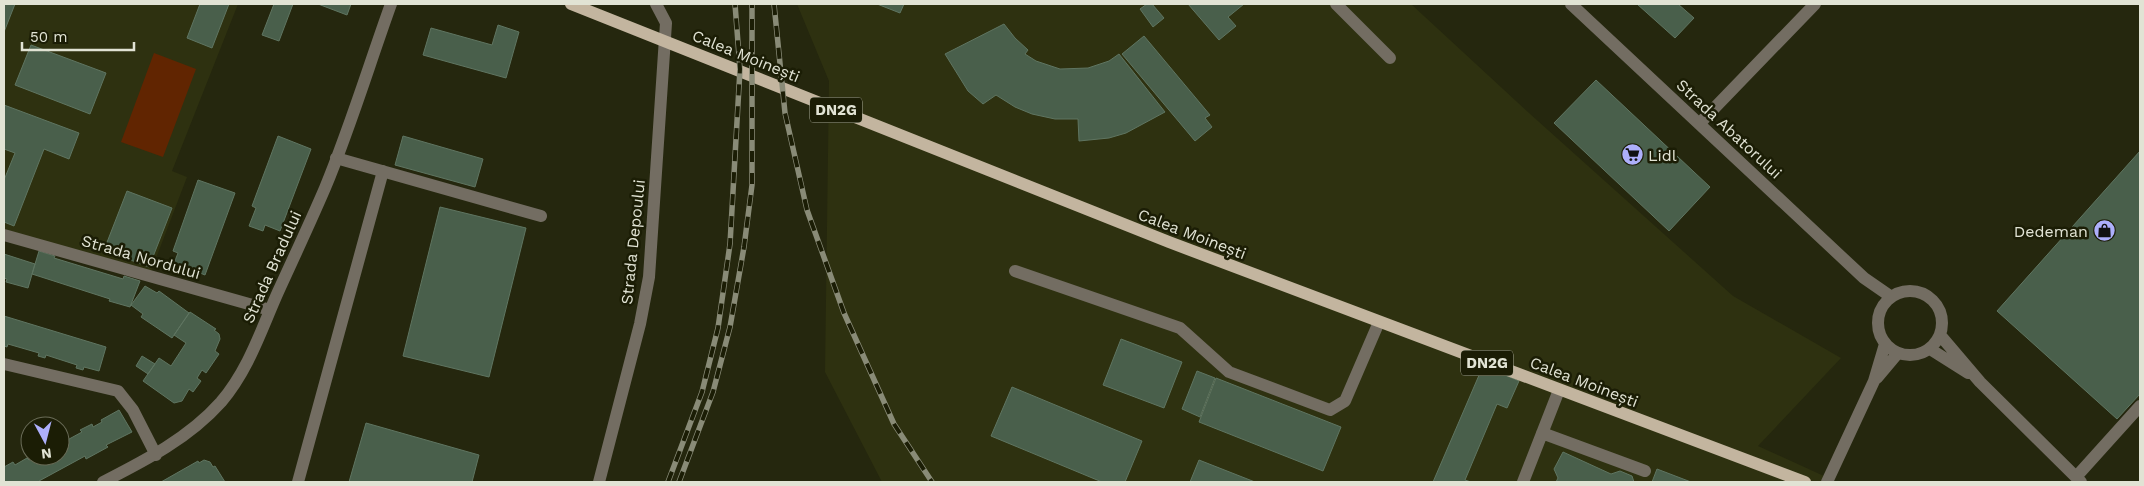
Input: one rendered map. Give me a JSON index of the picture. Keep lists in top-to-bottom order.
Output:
{
  "streets": {
    "main road": ["Calea Moinești", "DN2G"],
    "street": [
      "Strada Abatorului",
      "Strada Depoului",
      "Strada Nordului",
      "Strada Bradului"
    ]
  },
  "crossings": [
    ["Strada Nordului", "Strada Bradului"]
  ],
  "places": {
    "supermarket": ["Lidl"],
    "shop": ["Dedeman"]
  },
  "scale_bar": "50 m",
  "north": "bottom"
}
